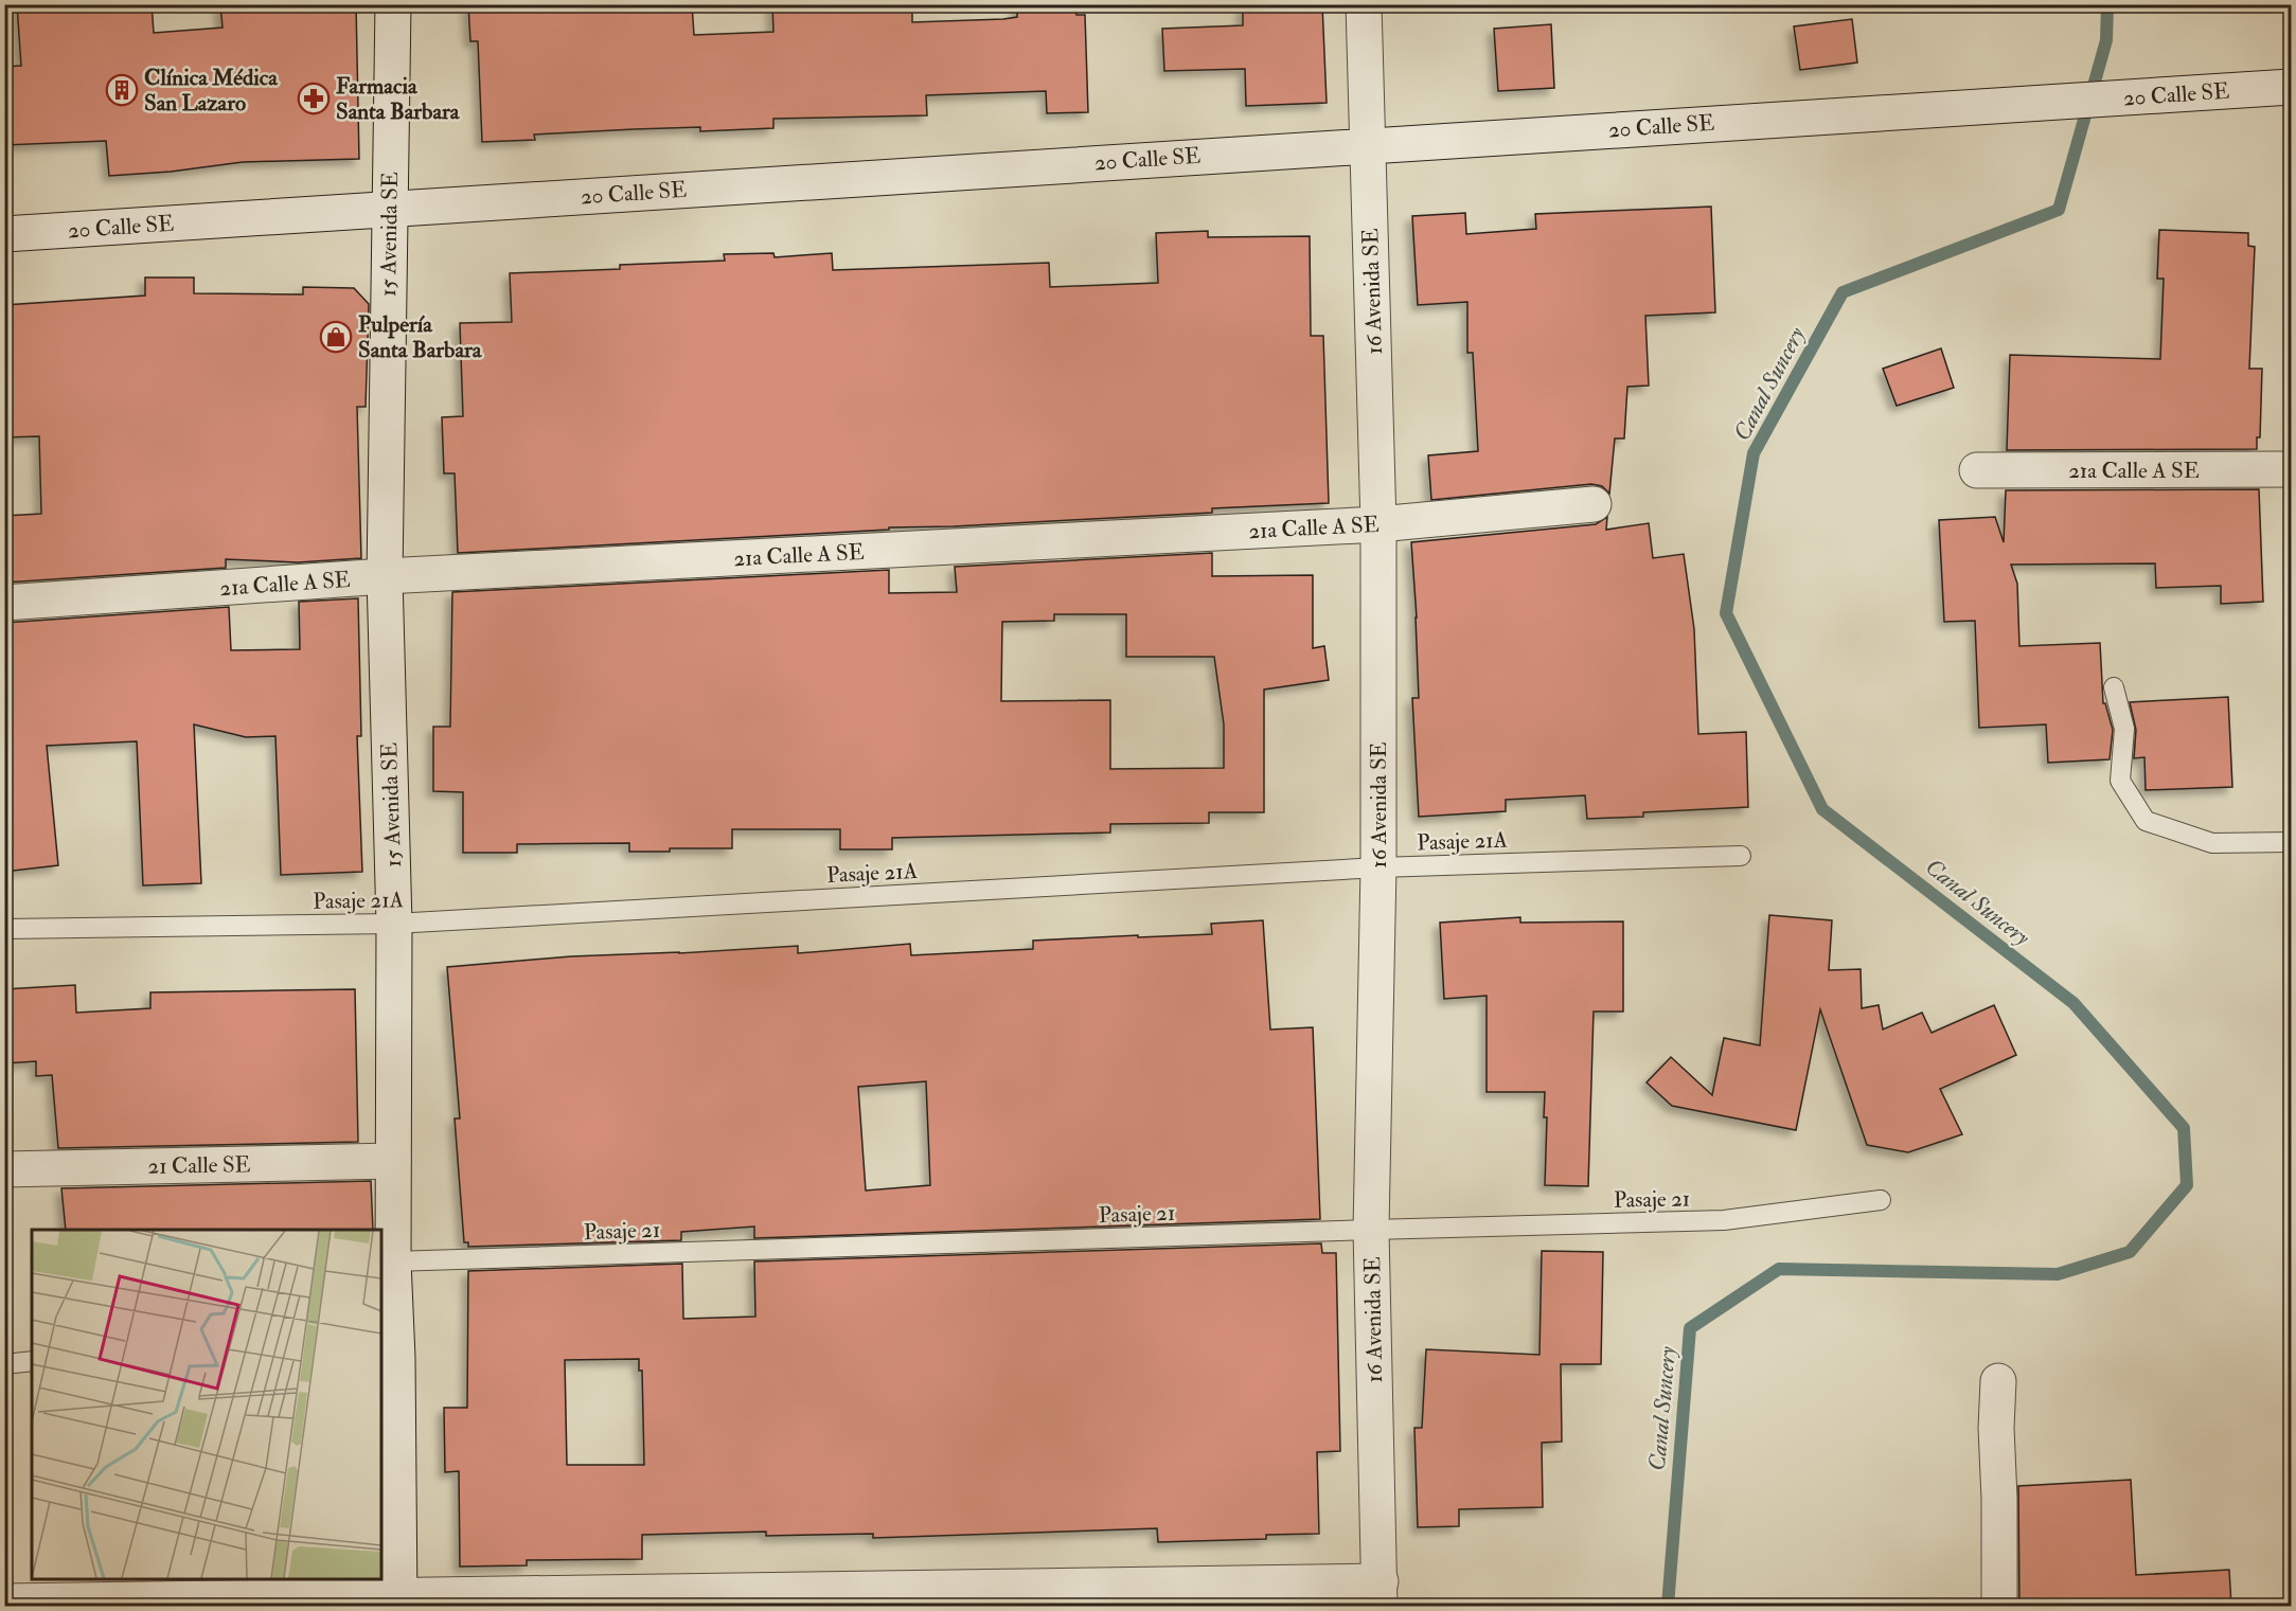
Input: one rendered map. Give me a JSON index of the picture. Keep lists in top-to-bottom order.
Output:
{
  "streets": {
    "street": [
      "20 Calle SE",
      "15 Avenida SE",
      "16 Avenida SE",
      "21a Calle A SE",
      "21 Calle SE"
    ],
    "lane": ["Pasaje 21A", "Pasaje 21"]
  },
  "crossings": [
    ["20 Calle SE", "15 Avenida SE"],
    ["20 Calle SE", "16 Avenida SE"],
    ["15 Avenida SE", "21a Calle A SE"],
    ["15 Avenida SE", "Pasaje 21A"],
    ["15 Avenida SE", "21 Calle SE"],
    ["15 Avenida SE", "Pasaje 21"],
    ["16 Avenida SE", "21a Calle A SE"],
    ["16 Avenida SE", "Pasaje 21A"],
    ["16 Avenida SE", "Pasaje 21"]
  ],
  "water": ["Canal Suncery"],
  "places": {
    "building": ["Clínica Médica San Lazaro"],
    "pharmacy": ["Farmacia Santa Barbara"],
    "shop": ["Pulpería Santa Barbara"]
  }
}
